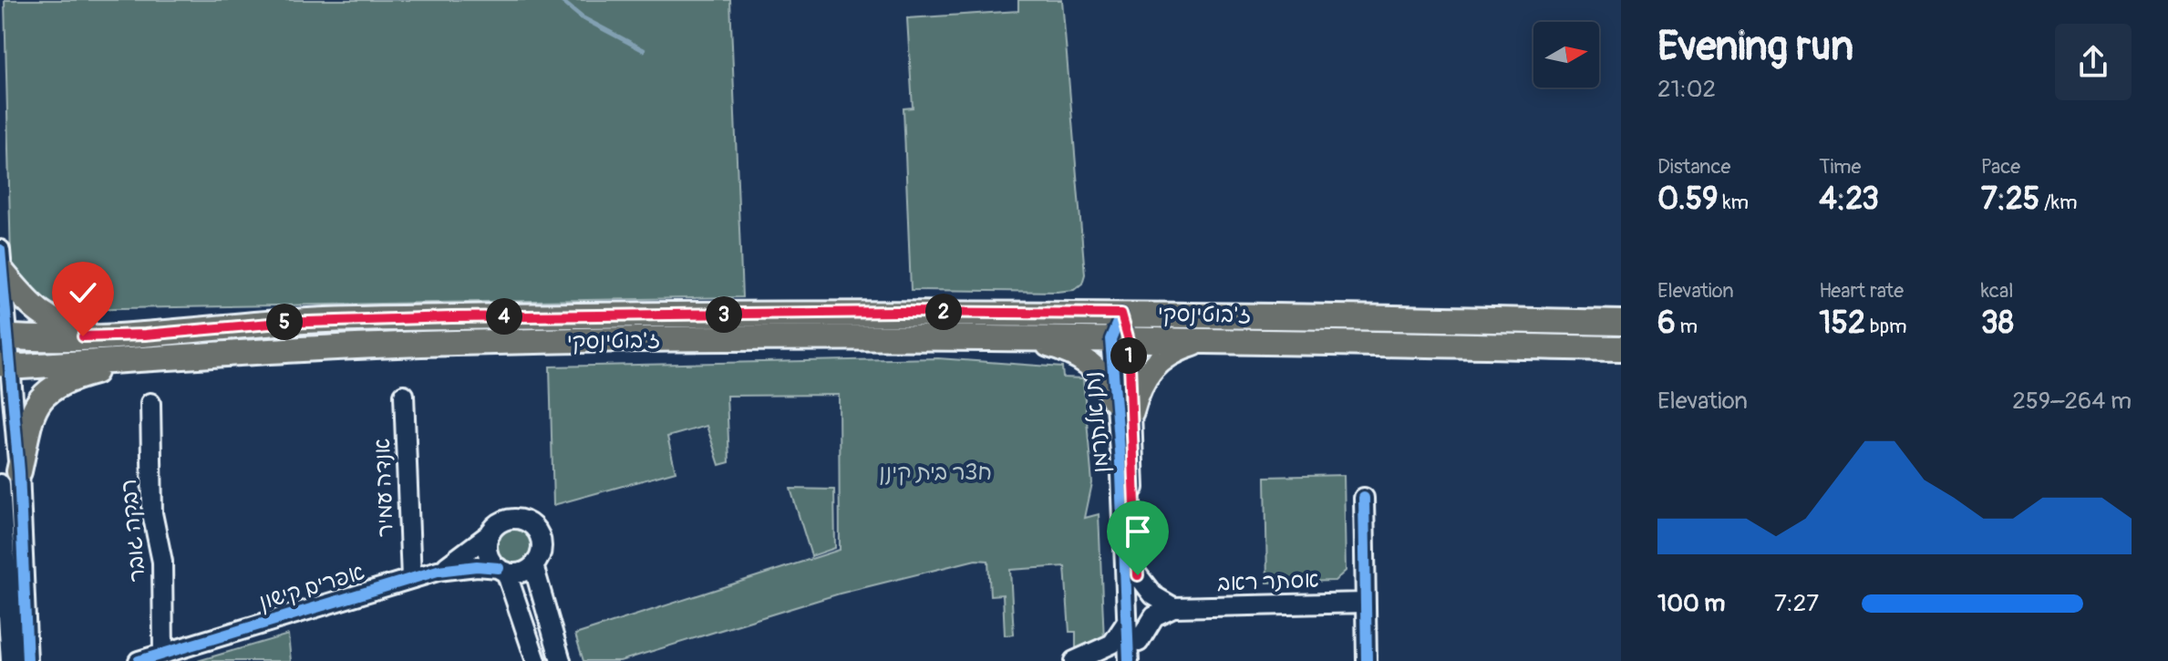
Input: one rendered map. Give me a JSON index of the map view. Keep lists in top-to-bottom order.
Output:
{
  "streets": {
    "main road": ["ז'בוטינסקי"],
    "street": [
      "נתן אלתרמן",
      "אנדה עמיר",
      "רבקה גובר",
      "אסתר ראב",
      "אפרים קישון"
    ]
  },
  "crossings": [
    ["ז'בוטינסקי", "נתן אלתרמן"],
    ["אנדה עמיר", "אפרים קישון"],
    ["רבקה גובר", "אפרים קישון"]
  ],
  "parks": ["חצר בית קינן"],
  "north": "right",
  "page": {
    "heading": ["Evening run", "21:02"],
    "stats": [
      ["Distance", "0.59 km"],
      ["Time", "4:23"],
      ["Pace", "7:25 /km"],
      ["Elevation", "6 m"],
      ["Heart rate", "152 bpm"],
      ["kcal", "38"]
    ],
    "pins": [
      "2",
      "3",
      "4",
      "5",
      "1"
    ],
    "chart": ["Elevation", "259–264 m"],
    "list": [
      {
        "name": "100 m",
        "note": "7:27"
      }
    ]
  }
}
